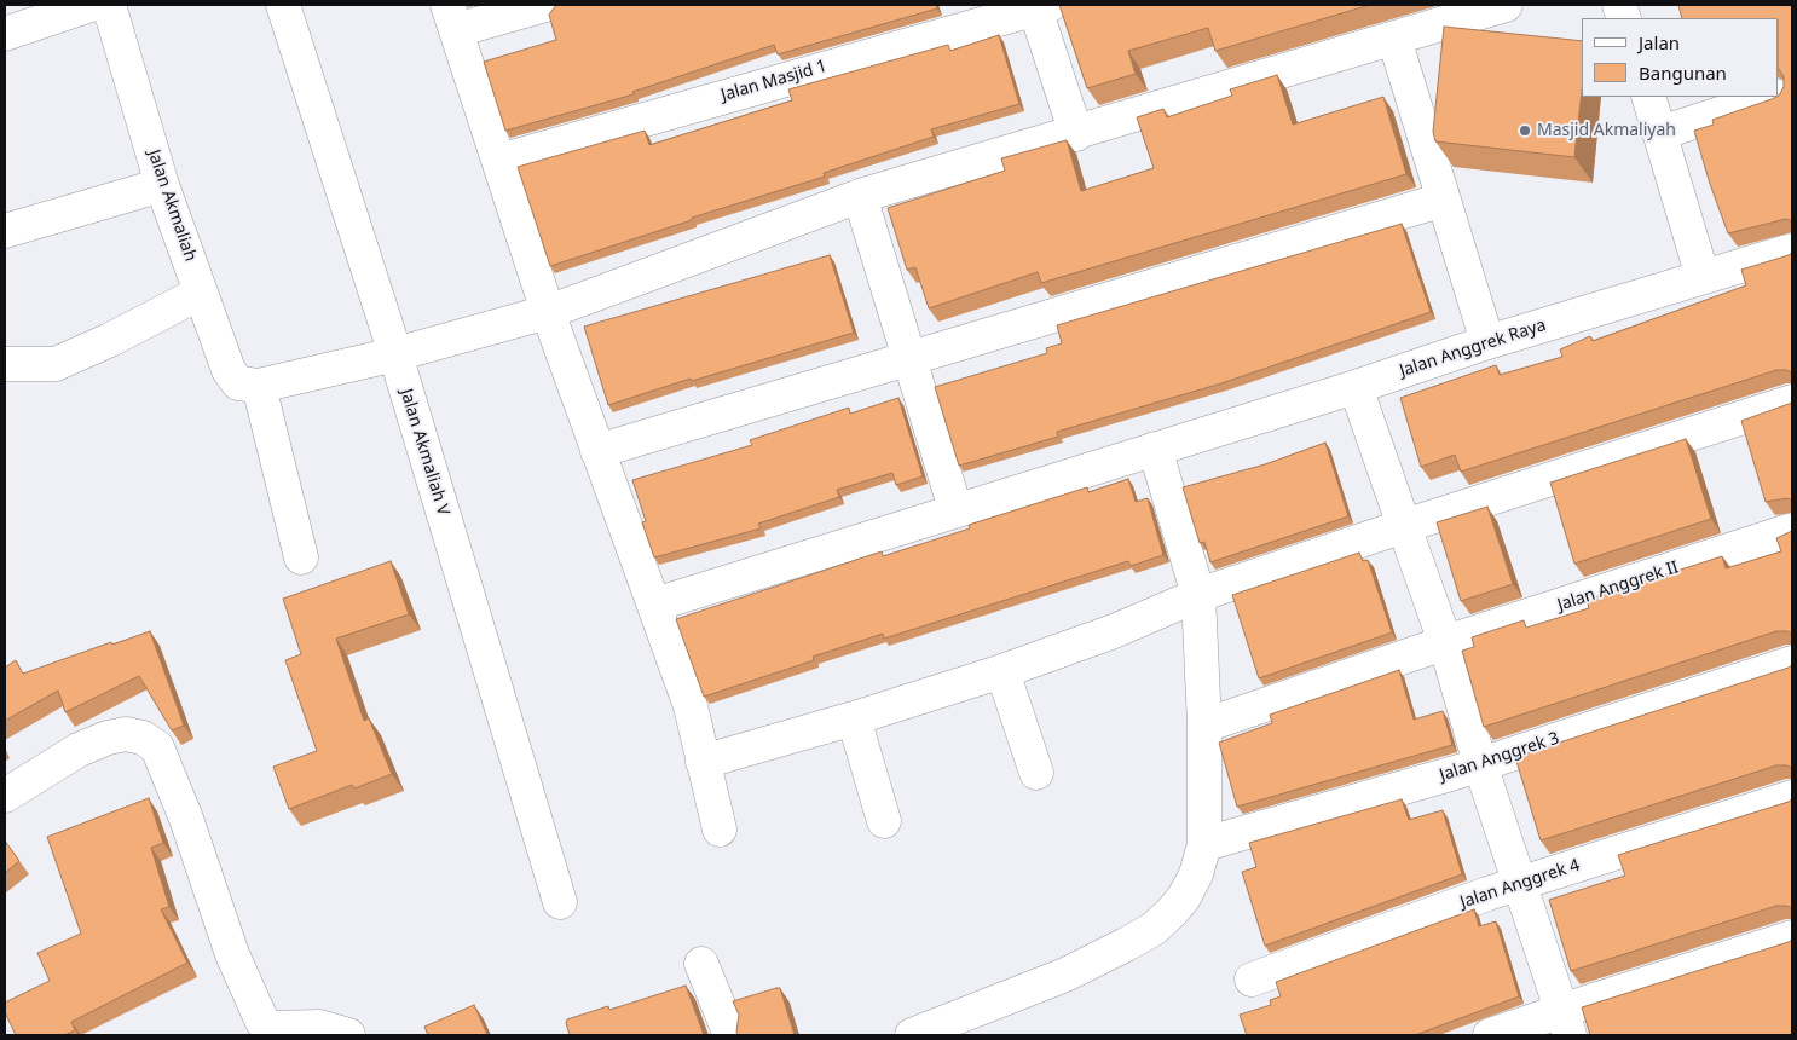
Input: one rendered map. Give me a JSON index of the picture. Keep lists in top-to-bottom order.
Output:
{
  "streets": {
    "street": [
      "Jalan Masjid 1",
      "Jalan Akmaliah",
      "Jalan Anggrek Raya",
      "Jalan Akmaliah V",
      "Jalan Anggrek II",
      "Jalan Anggrek 3",
      "Jalan Anggrek 4"
    ]
  },
  "places": ["Masjid Akmaliyah"],
  "legend": ["Jalan", "Bangunan"]
}
